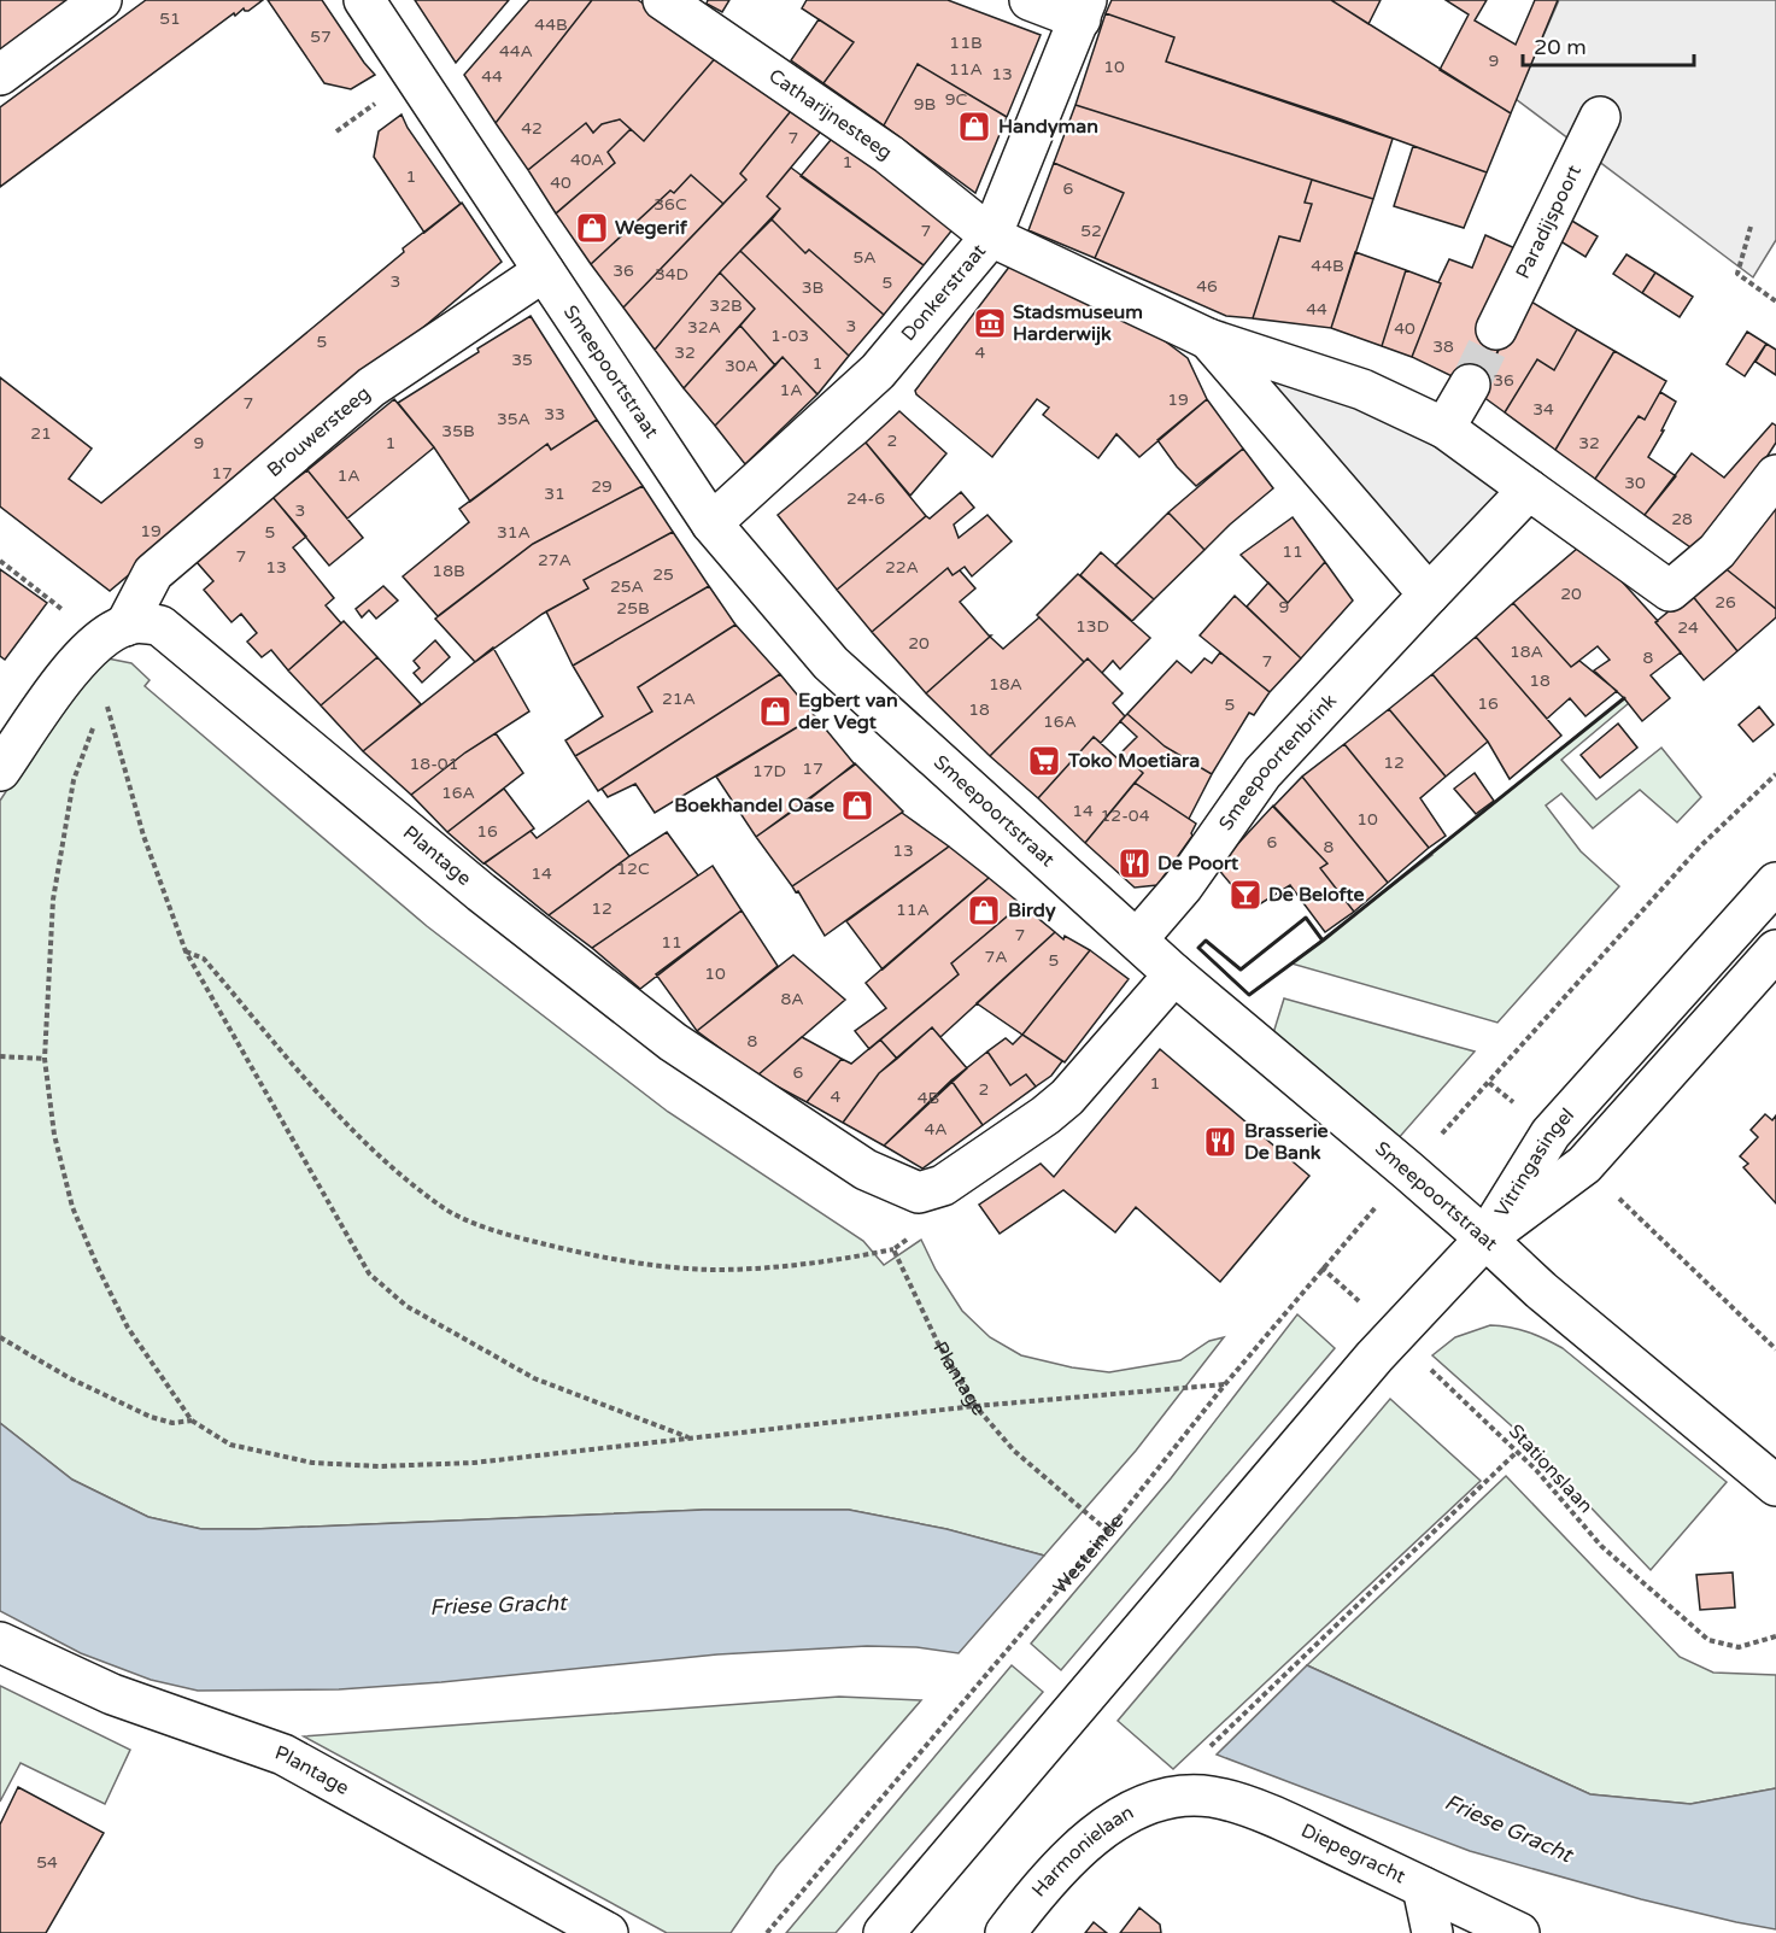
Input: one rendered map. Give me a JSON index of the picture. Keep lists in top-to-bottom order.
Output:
{
  "streets": {
    "street": [
      "Catharijnesteeg",
      "Paradijspoort",
      "Donkerstraat",
      "Smeepoortstraat",
      "Brouwersteeg",
      "Smeepoortenbrink",
      "Plantage",
      "Vitringasingel",
      "Diepegracht",
      "Harmonielaan"
    ],
    "path": ["Stationslaan", "Westeinde"]
  },
  "crossings": [
    ["Catharijnesteeg", "Donkerstraat"],
    ["Donkerstraat", "Smeepoortstraat"],
    ["Smeepoortstraat", "Brouwersteeg"],
    ["Smeepoortstraat", "Smeepoortenbrink"],
    ["Smeepoortstraat", "Vitringasingel"],
    ["Smeepoortstraat", "Westeinde"],
    ["Brouwersteeg", "Plantage"],
    ["Plantage", "Westeinde"],
    ["Stationslaan", "Westeinde"],
    ["Diepegracht", "Harmonielaan"]
  ],
  "water": ["Friese Gracht"],
  "places": {
    "shop": [
      "Handyman",
      "Wegerif",
      "Egbert van der Vegt",
      "Boekhandel Oase",
      "Birdy"
    ],
    "museum": ["Stadsmuseum Harderwijk"],
    "supermarket": ["Toko Moetiara"],
    "restaurant": ["De Poort", "Brasserie De Bank"],
    "bar": ["De Belofte"]
  },
  "house_numbers": [
    "51",
    "44B",
    "57",
    "11B",
    "44A",
    "9",
    "10",
    "11A",
    "13",
    "44",
    "9C",
    "9B",
    "42",
    "7",
    "40A",
    "1",
    "1",
    "40",
    "6",
    "36C",
    "7",
    "52",
    "5A",
    "44B",
    "36",
    "34D",
    "3",
    "5",
    "46",
    "3B",
    "32B",
    "44",
    "3",
    "32A",
    "40",
    "1-03",
    "5",
    "38",
    "32",
    "4",
    "35",
    "1",
    "30A",
    "36",
    "1A",
    "19",
    "7",
    "34",
    "33",
    "35A",
    "35B",
    "21",
    "2",
    "9",
    "1",
    "32",
    "17",
    "1A",
    "30",
    "29",
    "31",
    "24-6",
    "3",
    "28",
    "19",
    "5",
    "31A",
    "11",
    "7",
    "27A",
    "13",
    "22A",
    "18B",
    "25",
    "25A",
    "20",
    "26",
    "9",
    "25B",
    "13D",
    "24",
    "20",
    "18A",
    "8",
    "7",
    "18",
    "18A",
    "21A",
    "16",
    "5",
    "18",
    "16A",
    "12",
    "18-01",
    "17",
    "17D",
    "16A",
    "14",
    "12-04",
    "10",
    "16",
    "6",
    "8",
    "13",
    "12C",
    "14",
    "12",
    "11A",
    "7",
    "11",
    "7A",
    "5",
    "10",
    "8A",
    "8",
    "6",
    "1",
    "2",
    "4",
    "4B",
    "4A",
    "54"
  ],
  "scale_bar": "20 m"
}
